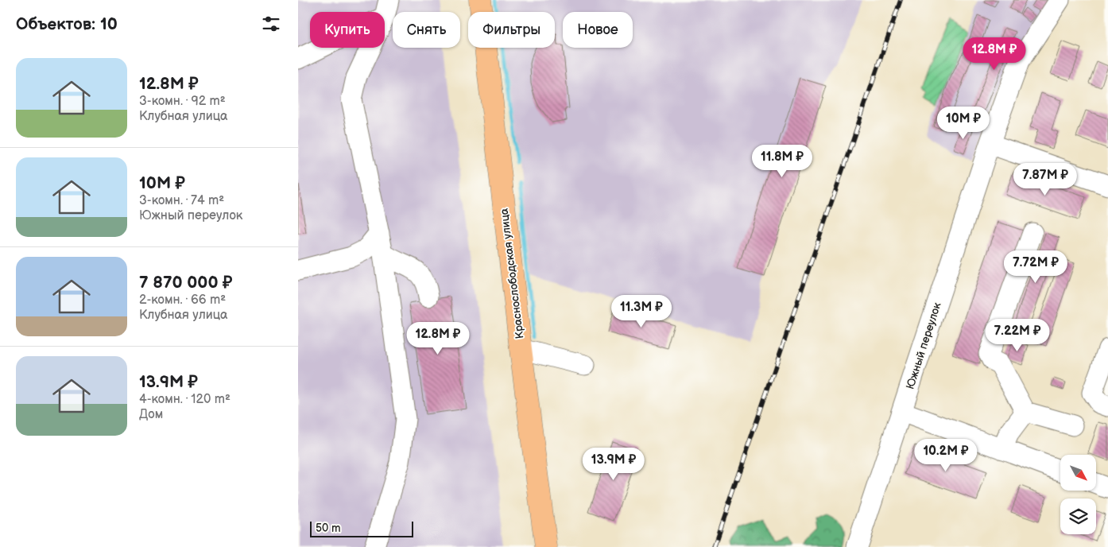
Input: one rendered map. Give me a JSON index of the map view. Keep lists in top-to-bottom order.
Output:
{
  "streets": {
    "main road": ["Краснослободская улица"],
    "street": ["Южный переулок"]
  },
  "scale_bar": "50 m",
  "north": "bottom right",
  "page": {
    "heading": "Объектов: 10",
    "chip": [
      "Купить",
      "Снять",
      "Фильтры",
      "Новое"
    ],
    "price": [
      "12.8M ₽",
      "10M ₽",
      "11.8M ₽",
      "7.87M ₽",
      "7.72M ₽",
      "11.3M ₽",
      "7.22M ₽",
      "12.8M ₽",
      "10.2M ₽",
      "13.9M ₽"
    ],
    "list": [
      {
        "name": "12.8M ₽",
        "note": "3-комн. · 92 m² · Клубная улица"
      },
      {
        "name": "10M ₽",
        "note": "3-комн. · 74 m² · Южный переулок"
      },
      {
        "name": "7 870 000 ₽",
        "note": "2-комн. · 66 m² · Клубная улица"
      },
      {
        "name": "13.9M ₽",
        "note": "4-комн. · 120 m² · Дом"
      }
    ],
    "scale": "50 m"
  }
}
